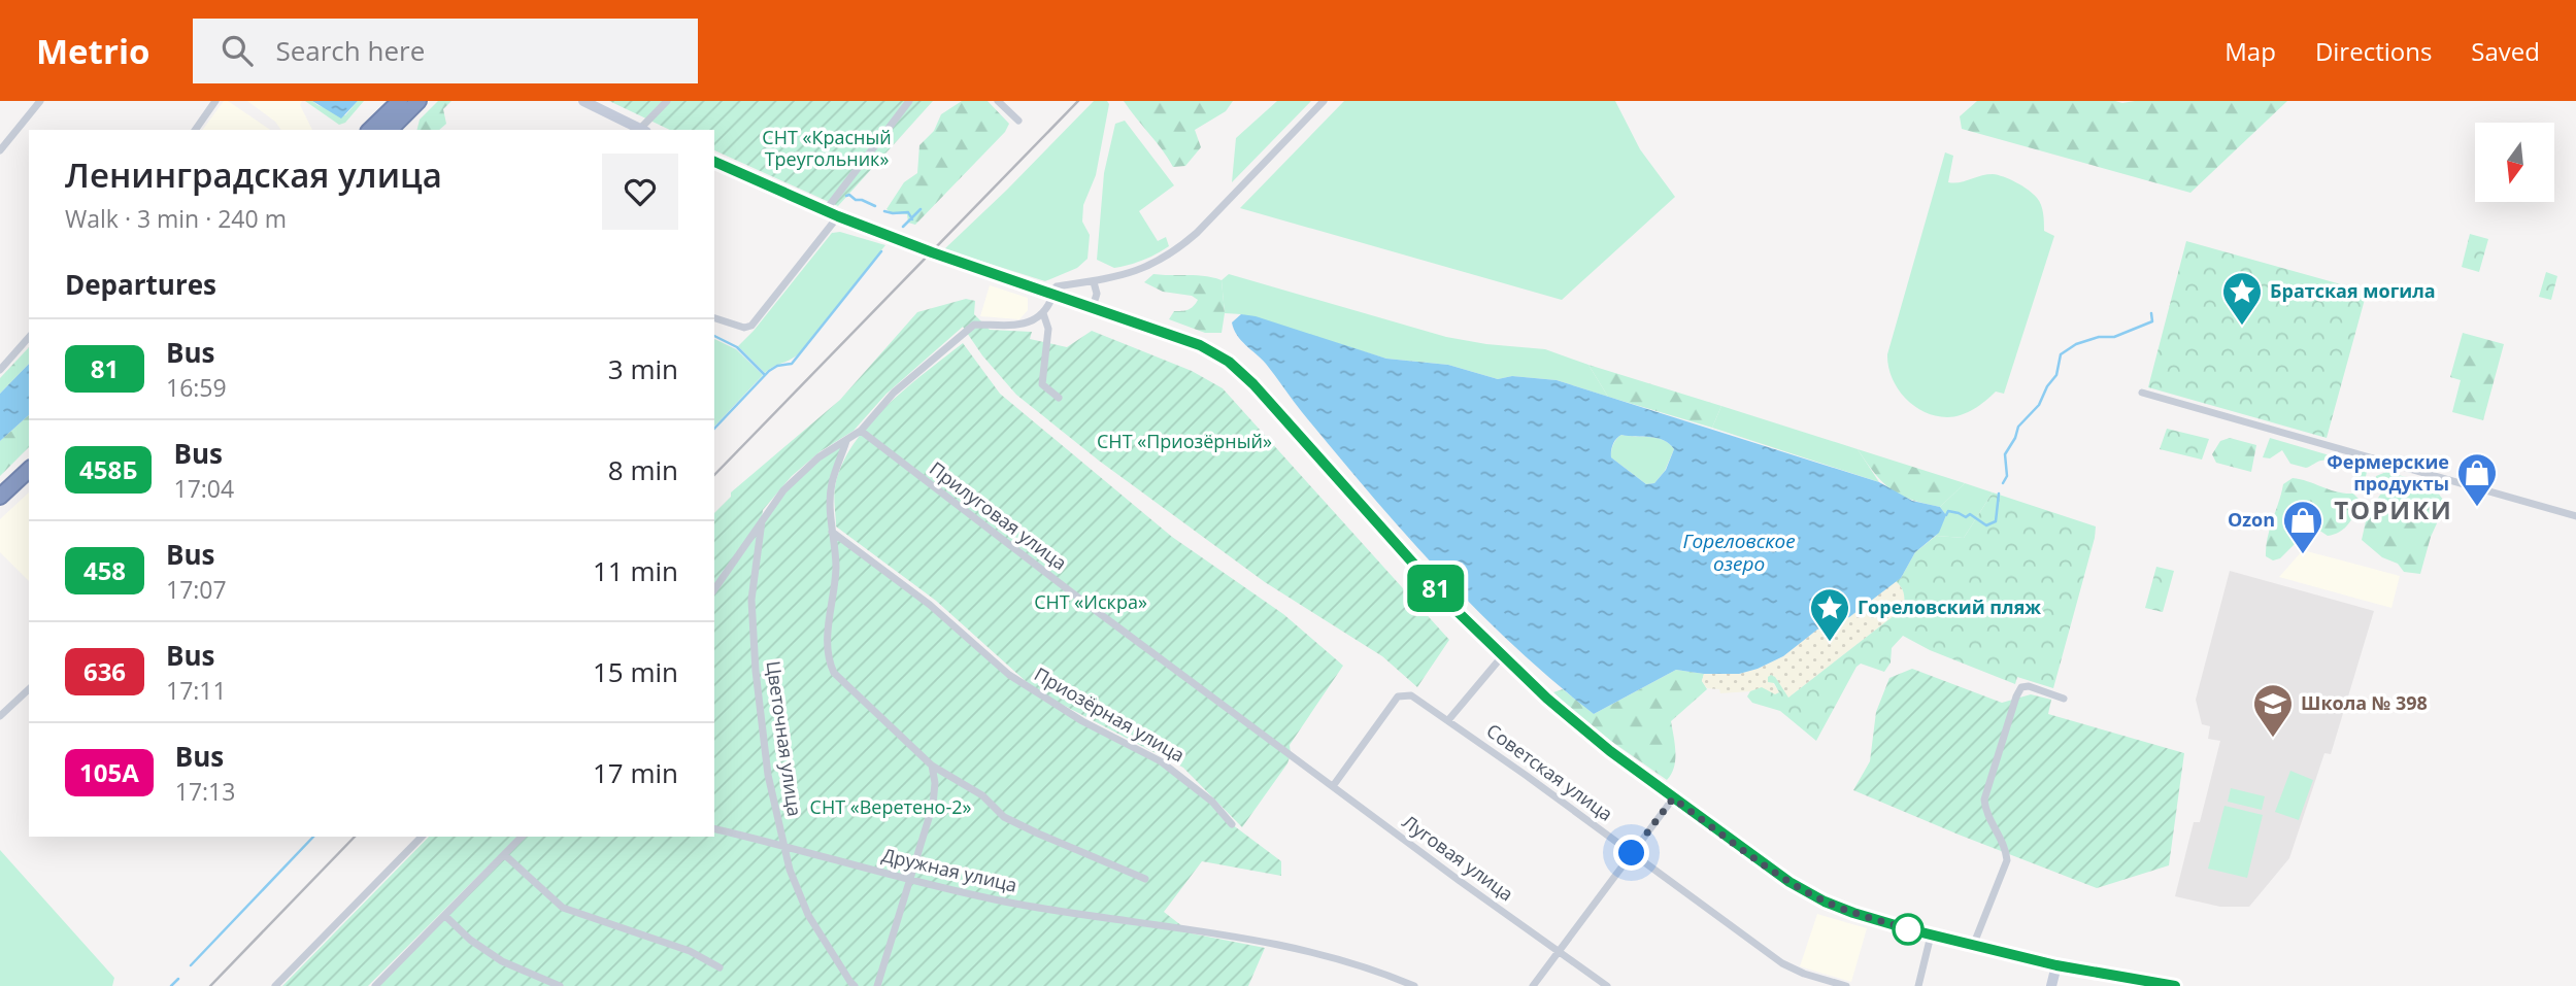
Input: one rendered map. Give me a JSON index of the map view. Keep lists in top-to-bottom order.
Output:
{
  "streets": {
    "street": [
      "Прилуговая улица",
      "Приозёрная улица",
      "Цветочная улица",
      "Советская улица",
      "Луговая улица",
      "Дружная улица"
    ]
  },
  "crossings": [
    ["Прилуговая улица", "Луговая улица"],
    ["Цветочная улица", "Дружная улица"],
    ["Советская улица", "Луговая улица"]
  ],
  "districts": ["ТОРИКИ"],
  "water": ["Гореловское озеро"],
  "parks": [
    "СНТ «Красный Треугольник»",
    "СНТ «Приозёрный»",
    "СНТ «Искра»",
    "СНТ «Веретено-2»"
  ],
  "places": {
    "place": ["Братская могила", "Гореловский пляж"],
    "shop": ["Фермерские продукты", "Ozon"],
    "school or university": ["Школа № 398"]
  },
  "lines": ["bus line 81"],
  "north": "bottom",
  "page": {
    "header": "Metrio",
    "search": "Search here",
    "nav": ["Map", "Directions", "Saved"],
    "on_map": "81",
    "heading": [
      ["Ленинградская улица", "Walk · 3 min · 240 m"],
      "Departures"
    ],
    "list": [
      {
        "mark": "81",
        "name": "Bus",
        "note": "16:59",
        "value": "3 min"
      },
      {
        "mark": "458Б",
        "name": "Bus",
        "note": "17:04",
        "value": "8 min"
      },
      {
        "mark": "458",
        "name": "Bus",
        "note": "17:07",
        "value": "11 min"
      },
      {
        "mark": "636",
        "name": "Bus",
        "note": "17:11",
        "value": "15 min"
      },
      {
        "mark": "105А",
        "name": "Bus",
        "note": "17:13",
        "value": "17 min"
      }
    ]
  }
}
